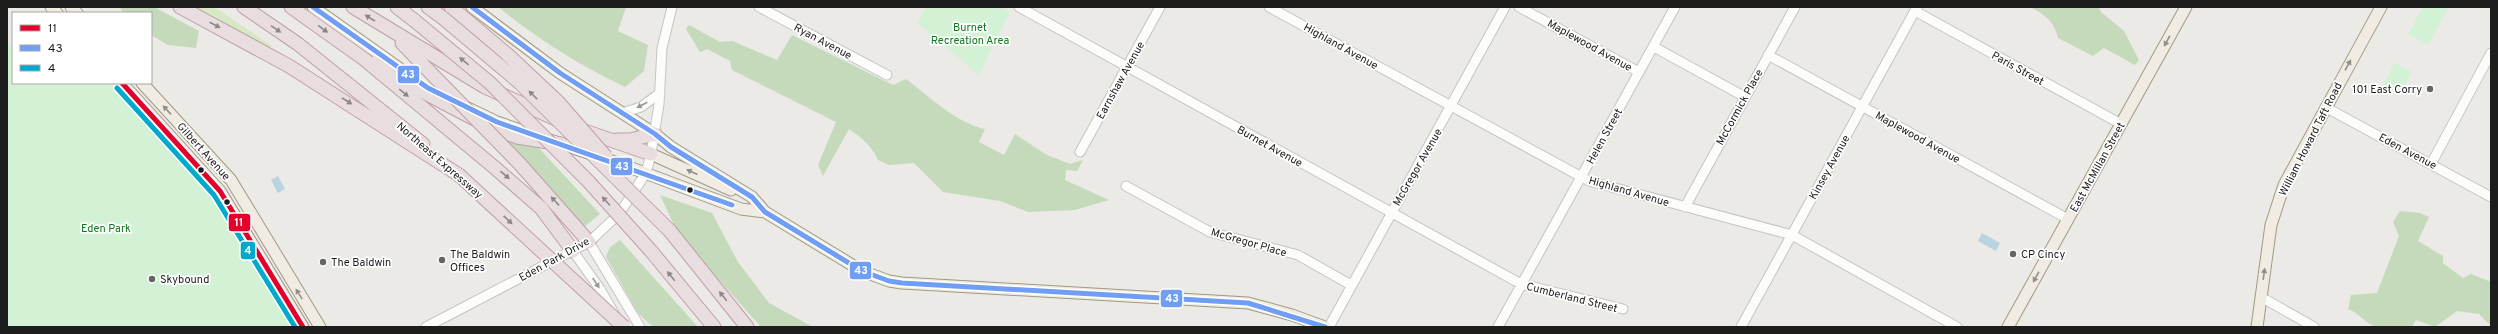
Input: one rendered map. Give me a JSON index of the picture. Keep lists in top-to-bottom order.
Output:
{
  "streets": {
    "highway": ["Northeast Expressway"],
    "main road": ["William Howard Taft Road", "Gilbert Avenue", "East McMillan Street"],
    "street": [
      "Ryan Avenue",
      "Maplewood Avenue",
      "Highland Avenue",
      "Paris Street",
      "Earnshaw Avenue",
      "McCormick Place",
      "Helen Street",
      "Burnet Avenue",
      "Eden Avenue",
      "McGregor Avenue",
      "Kinsey Avenue",
      "McGregor Place",
      "Eden Park Drive",
      "Cumberland Street"
    ]
  },
  "crossings": [
    ["Maplewood Avenue", "McCormick Place"],
    ["Maplewood Avenue", "Helen Street"],
    ["Maplewood Avenue", "Kinsey Avenue"],
    ["Maplewood Avenue", "East McMillan Street"],
    ["Highland Avenue", "McCormick Place"],
    ["Highland Avenue", "Helen Street"],
    ["Highland Avenue", "McGregor Avenue"],
    ["Highland Avenue", "Kinsey Avenue"],
    ["Paris Street", "Kinsey Avenue"],
    ["Paris Street", "East McMillan Street"],
    ["Earnshaw Avenue", "Burnet Avenue"],
    ["Helen Street", "Burnet Avenue"],
    ["Helen Street", "Cumberland Street"],
    ["William Howard Taft Road", "Eden Avenue"],
    ["Burnet Avenue", "McGregor Avenue"],
    ["Burnet Avenue", "Cumberland Street"],
    ["McGregor Avenue", "McGregor Place"]
  ],
  "one_way": ["William Howard Taft Road", "East McMillan Street"],
  "parks": ["Burnet Recreation Area", "Eden Park"],
  "places": [
    "101 East Corry",
    "CP Cincy",
    "The Baldwin Offices",
    "The Baldwin",
    "Skybound"
  ],
  "lines": ["transit line 43", "transit line 11", "transit line 4"],
  "legend": ["11", "43", "4"]
}
